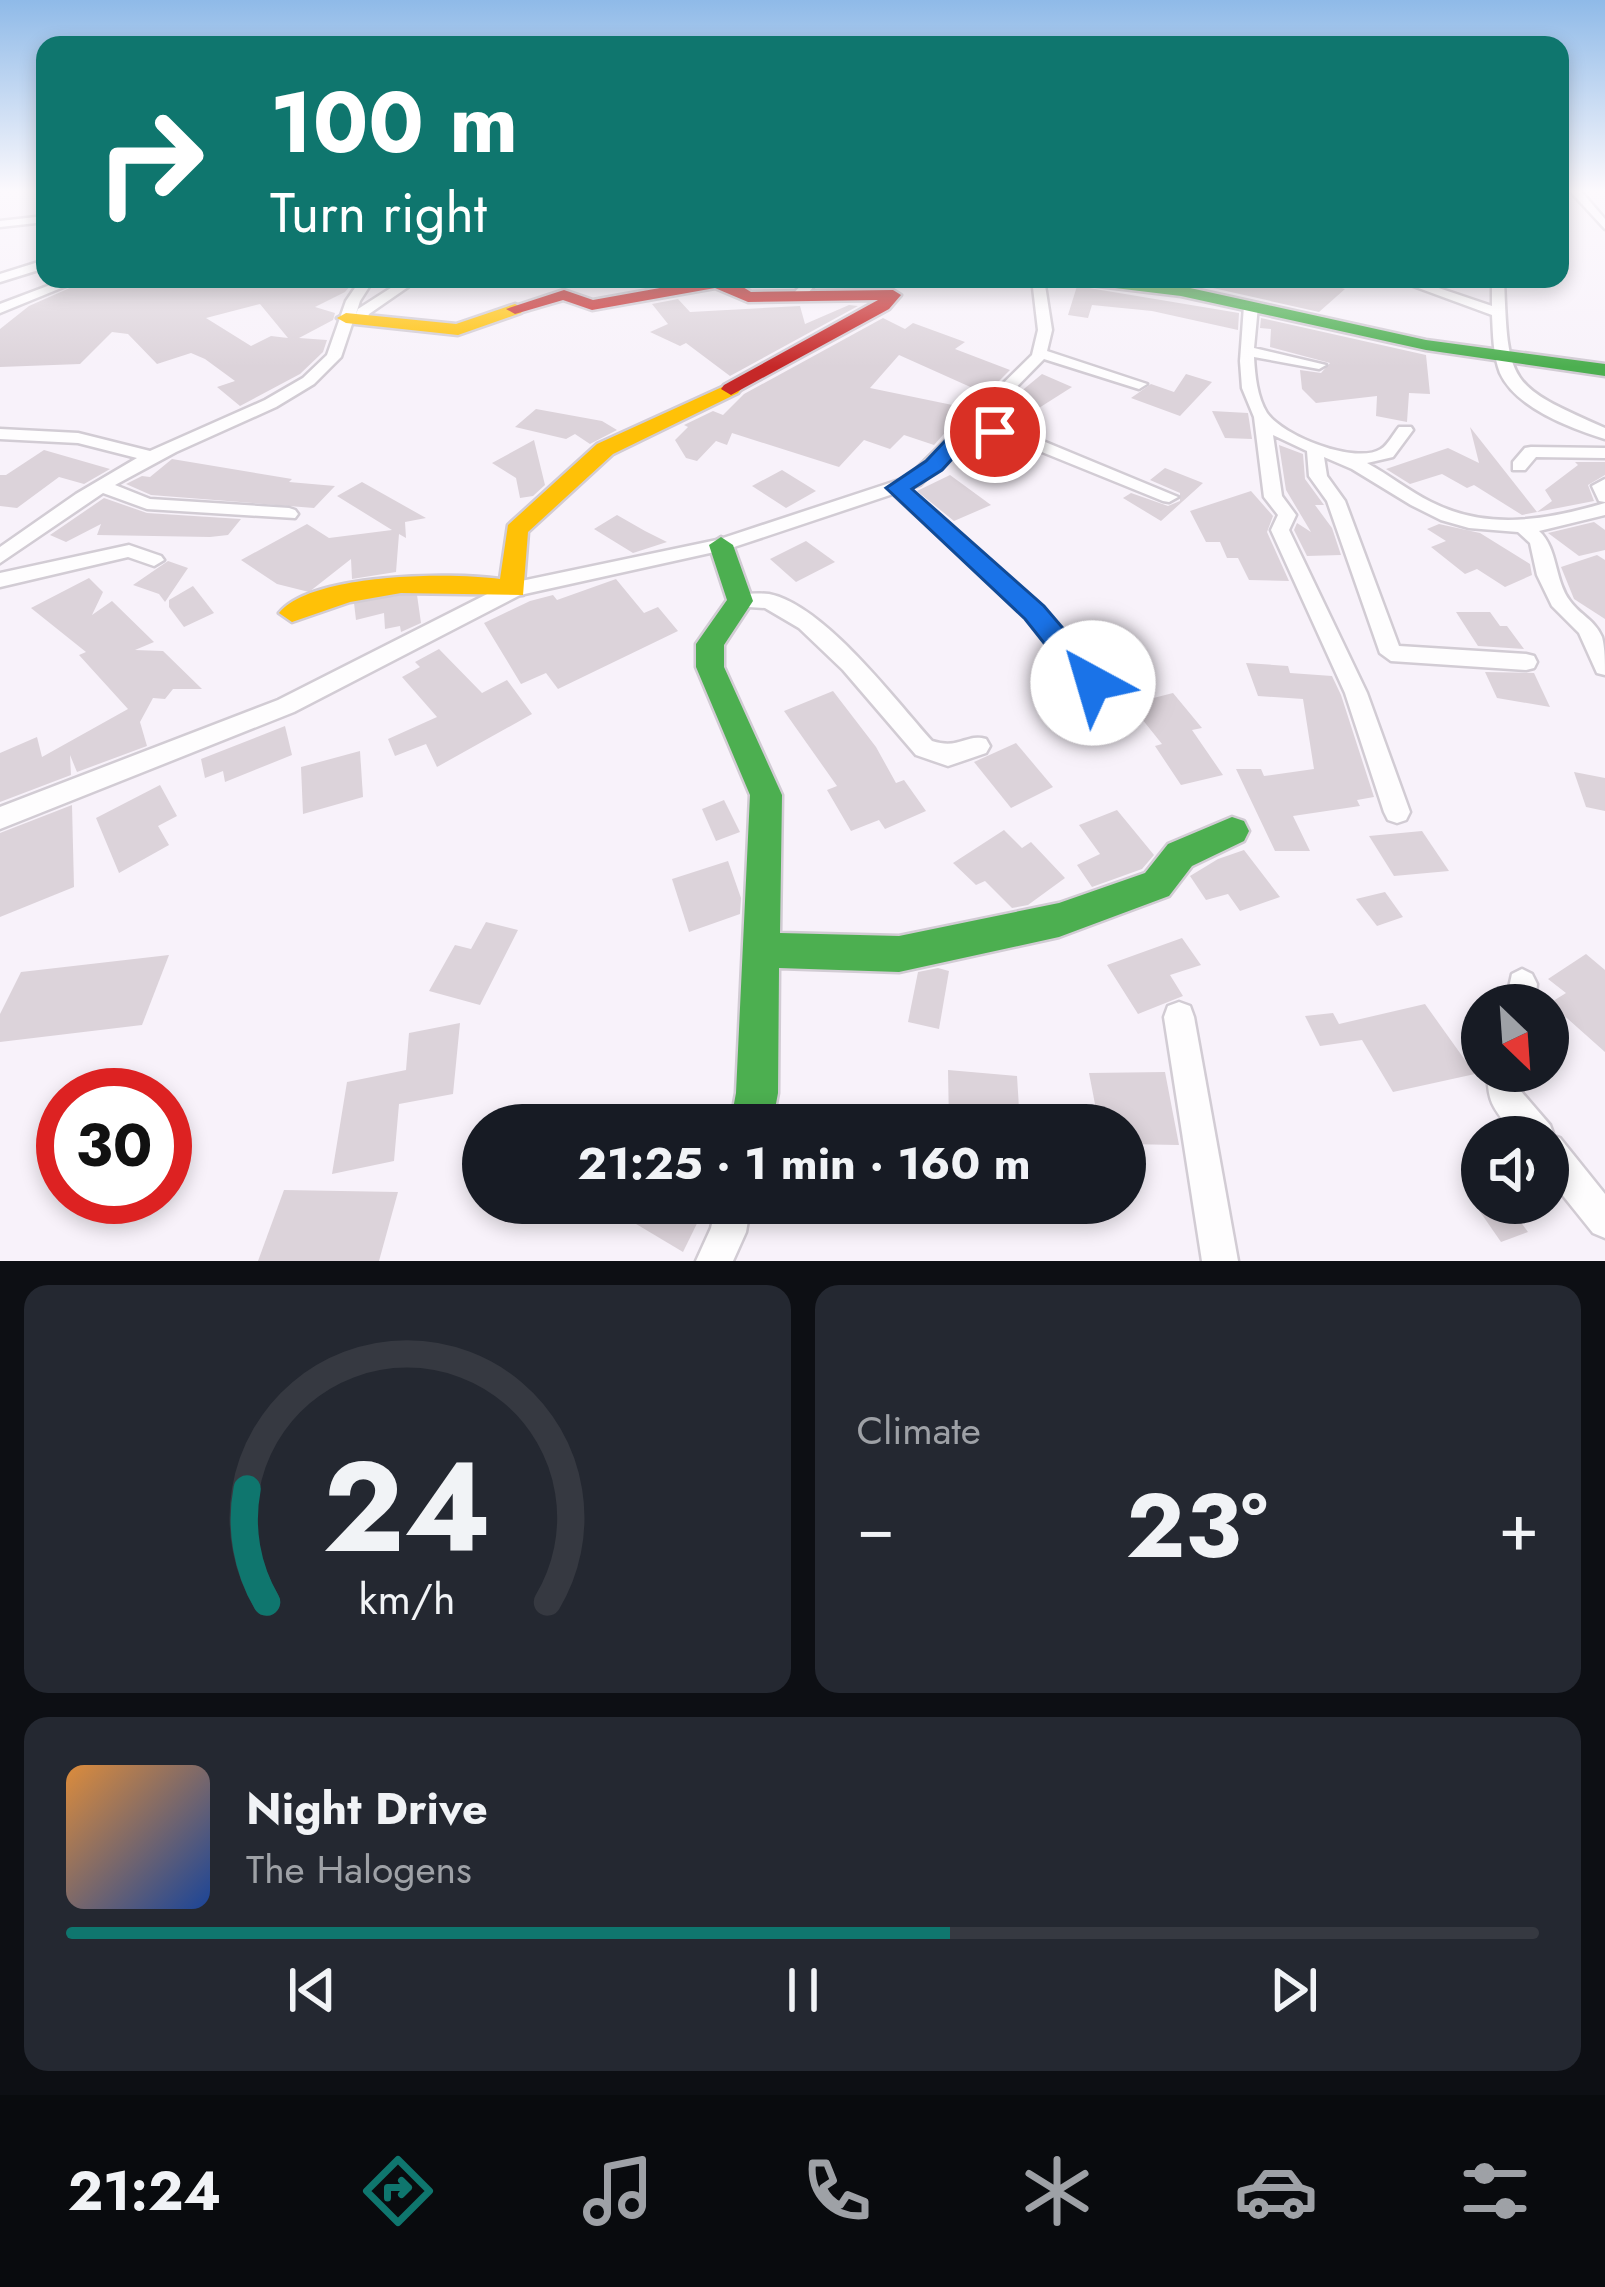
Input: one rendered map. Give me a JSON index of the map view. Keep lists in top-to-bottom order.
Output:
{
  "north": "bottom right",
  "page": {
    "turn": ["100 m", "Turn right"],
    "limit": "30",
    "trip": "21:25 · 1 min · 160 m",
    "tile": "Climate",
    "heat": ["−", "23°", "+"],
    "song": ["Night Drive", "The Halogens"],
    "tabs": "21:24",
    "gauge": ["24", "km/h"]
  }
}
